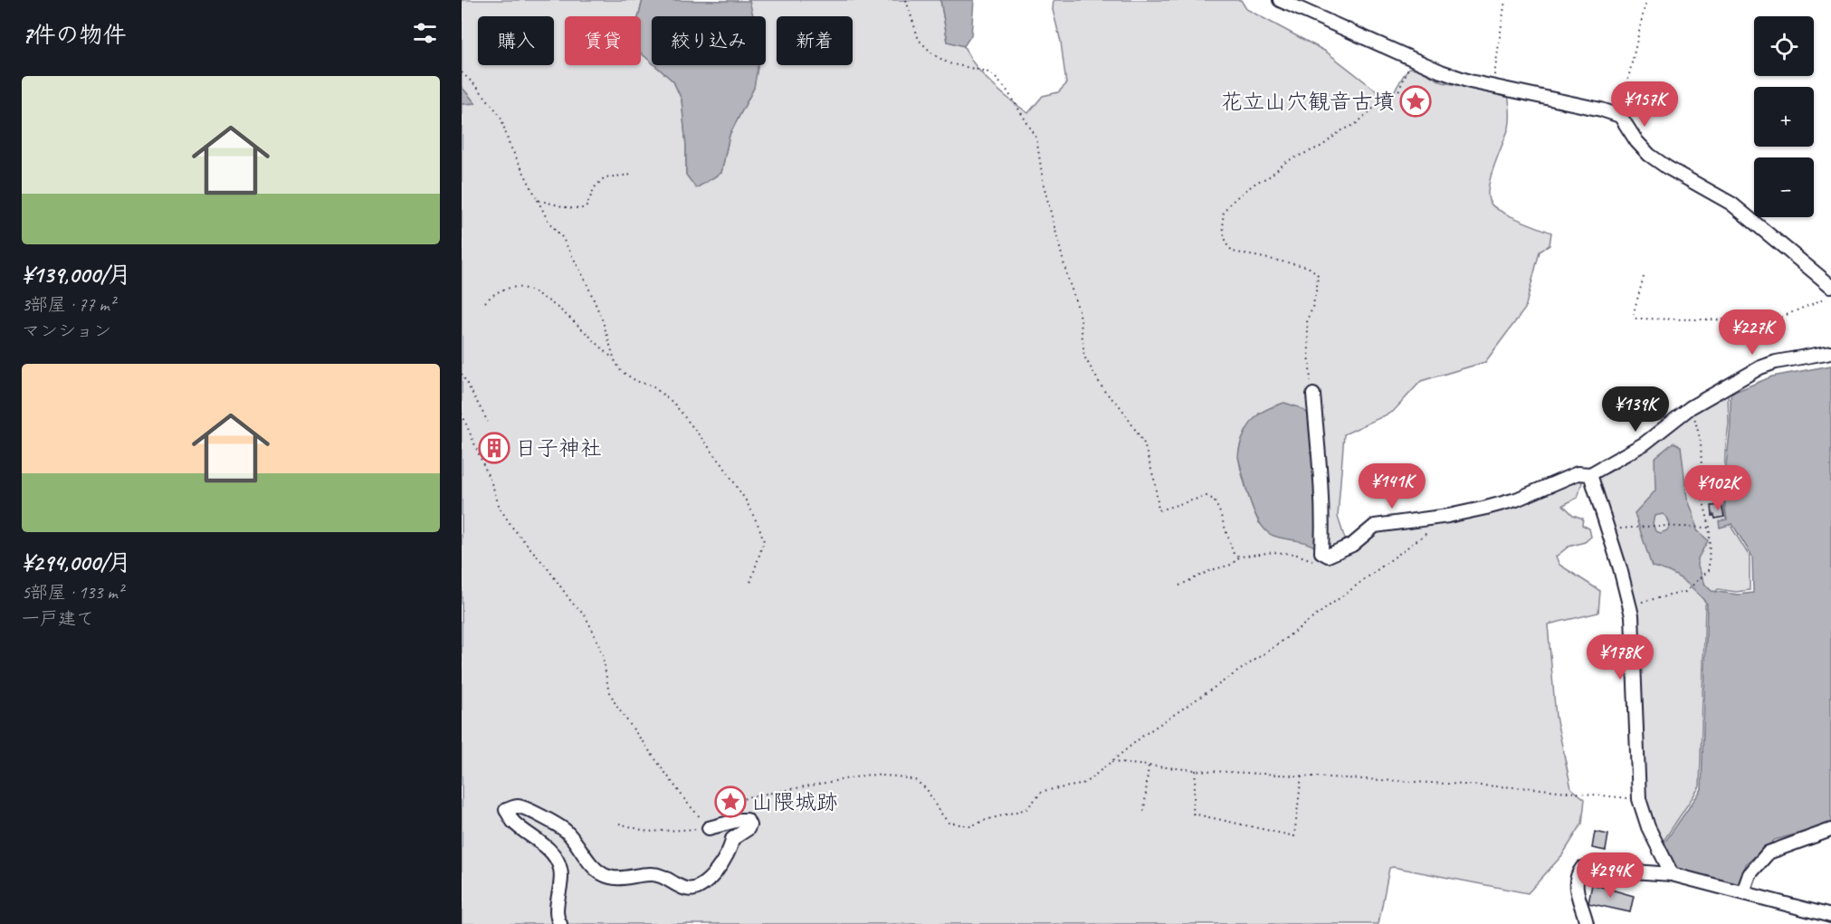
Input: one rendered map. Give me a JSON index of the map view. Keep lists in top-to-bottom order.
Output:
{
  "places": {
    "place": ["花立山穴観音古墳", "山隈城跡"],
    "building": ["日子神社"]
  },
  "page": {
    "heading": "7件の物件",
    "map_buttons": ["+", "−"],
    "chip": [
      "購入",
      "賃貸",
      "絞り込み",
      "新着"
    ],
    "list": [
      {
        "name": "¥139,000/月",
        "note": "3部屋 · 77 m² · マンション"
      },
      {
        "name": "¥294,000/月",
        "note": "5部屋 · 133 m² · 一戸建て"
      }
    ],
    "price": [
      "¥157K",
      "¥227K",
      "¥139K",
      "¥141K",
      "¥102K",
      "¥178K",
      "¥294K"
    ]
  }
}
